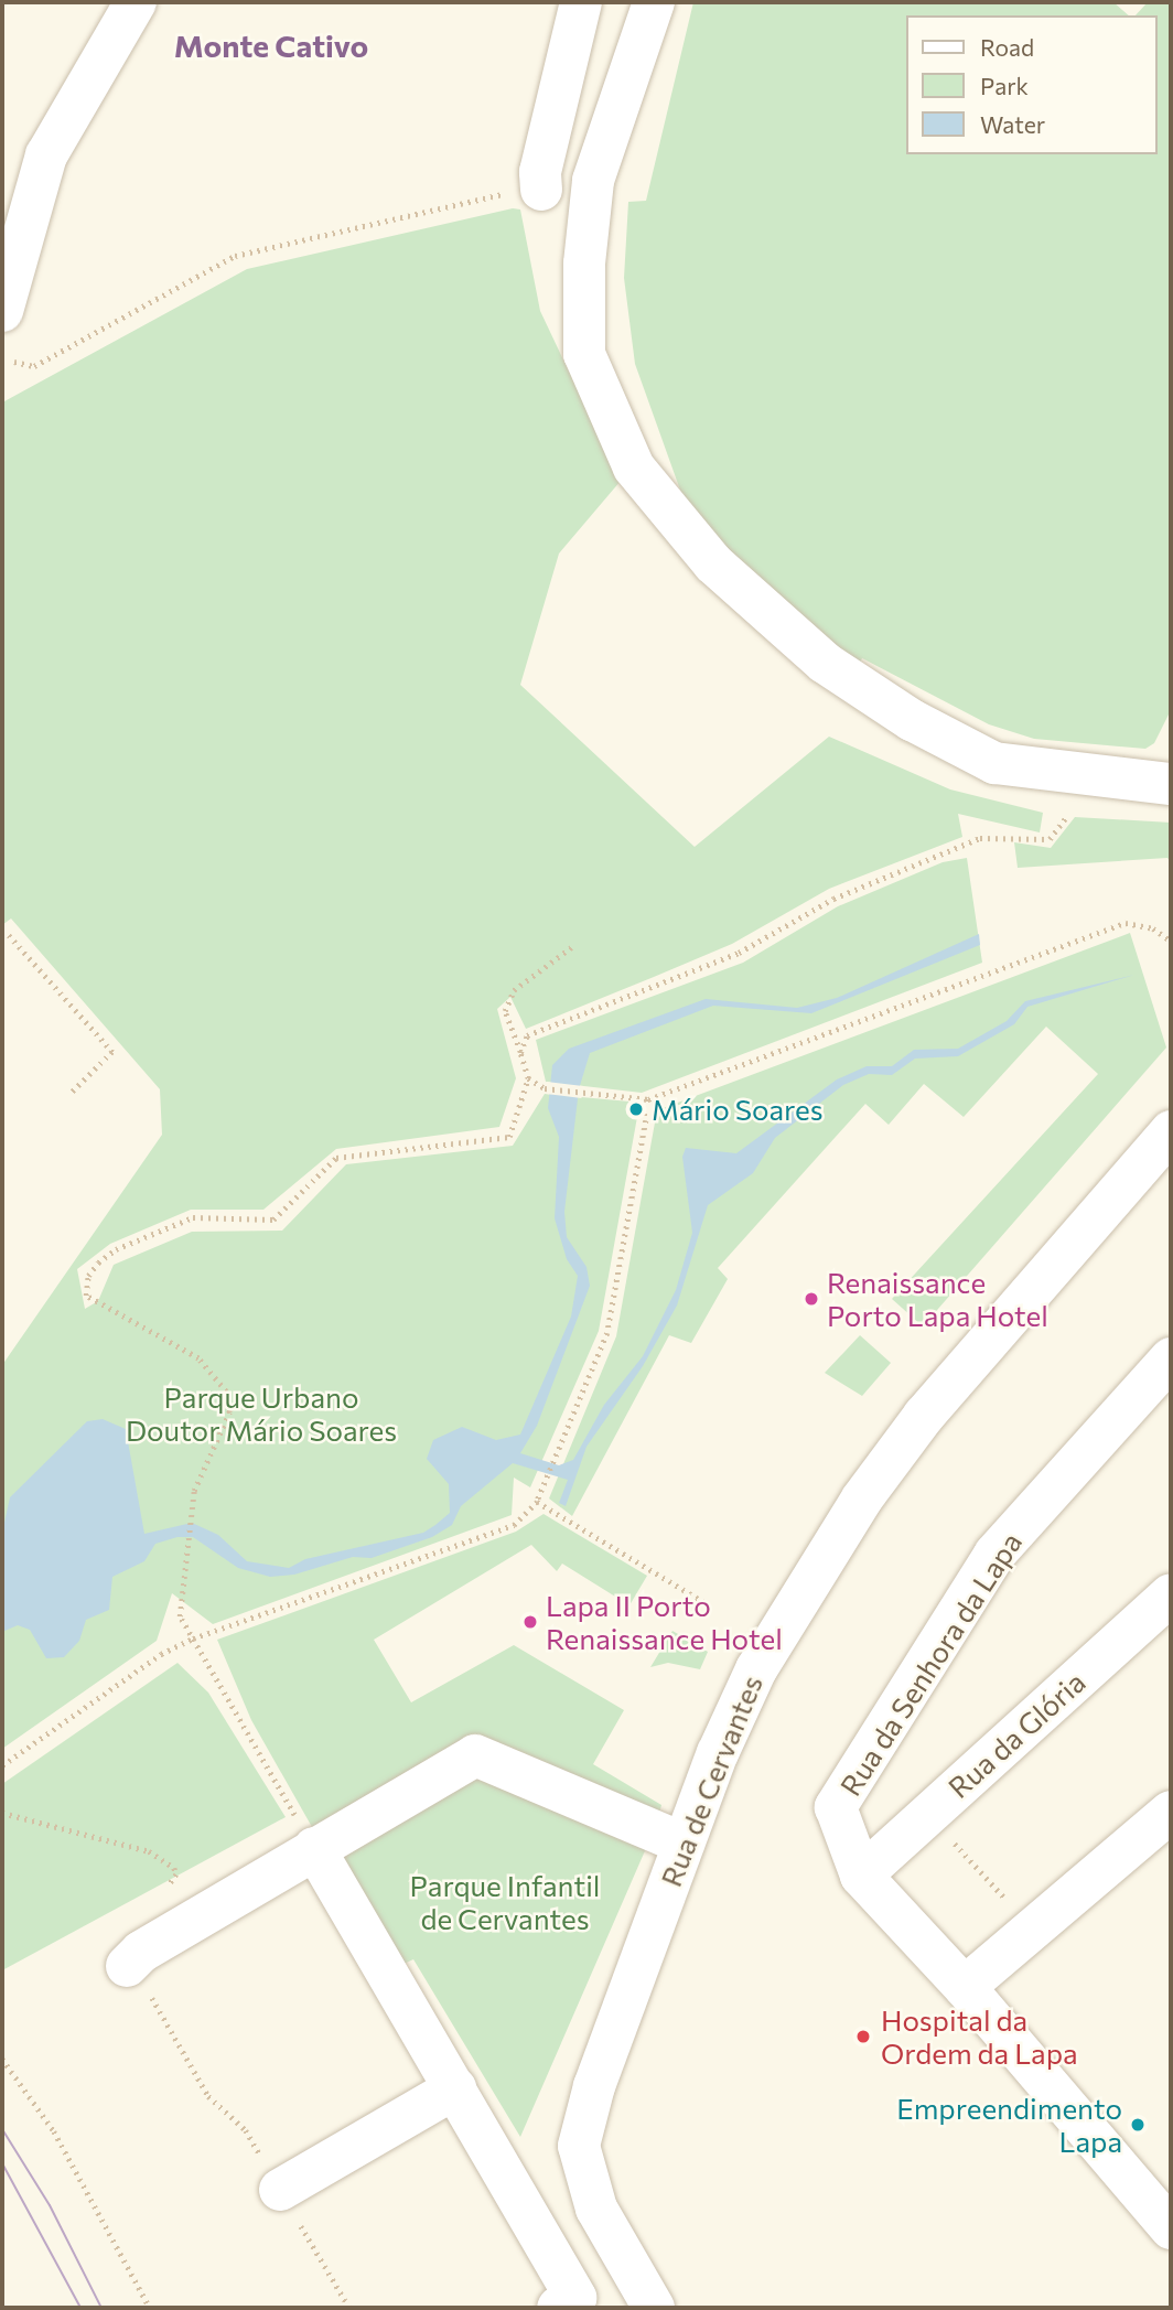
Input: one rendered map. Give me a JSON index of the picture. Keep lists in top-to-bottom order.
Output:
{
  "streets": {
    "street": ["Rua da Senhora da Lapa", "Rua da Glória", "Rua de Cervantes"]
  },
  "crossings": [
    ["Rua da Senhora da Lapa", "Rua da Glória"]
  ],
  "districts": ["Monte Cativo"],
  "parks": ["Parque Urbano Doutor Mário Soares", "Parque Infantil de Cervantes"],
  "places": [
    "Mário Soares",
    "Renaissance Porto Lapa Hotel",
    "Lapa II Porto Renaissance Hotel",
    "Hospital da Ordem da Lapa",
    "Empreendimento Lapa"
  ],
  "legend": ["Road", "Park", "Water"]
}
